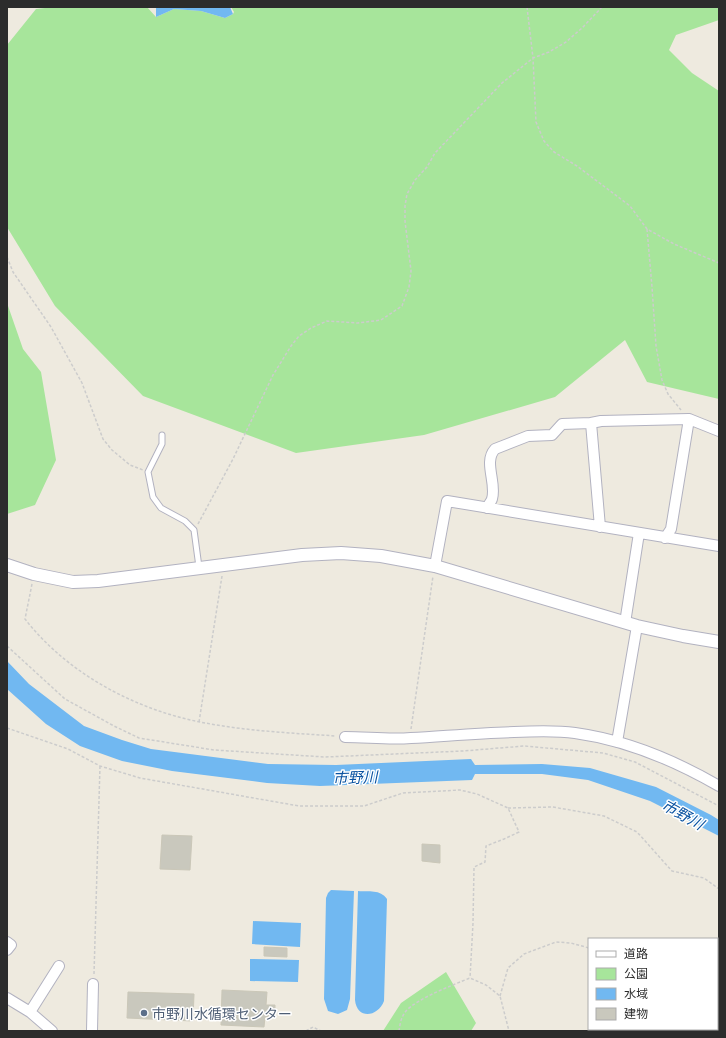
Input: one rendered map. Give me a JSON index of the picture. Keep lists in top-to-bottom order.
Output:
{
  "water": ["市野川"],
  "places": ["市野川水循環センター"],
  "legend": [
    "道路",
    "公園",
    "水域",
    "建物"
  ]
}
